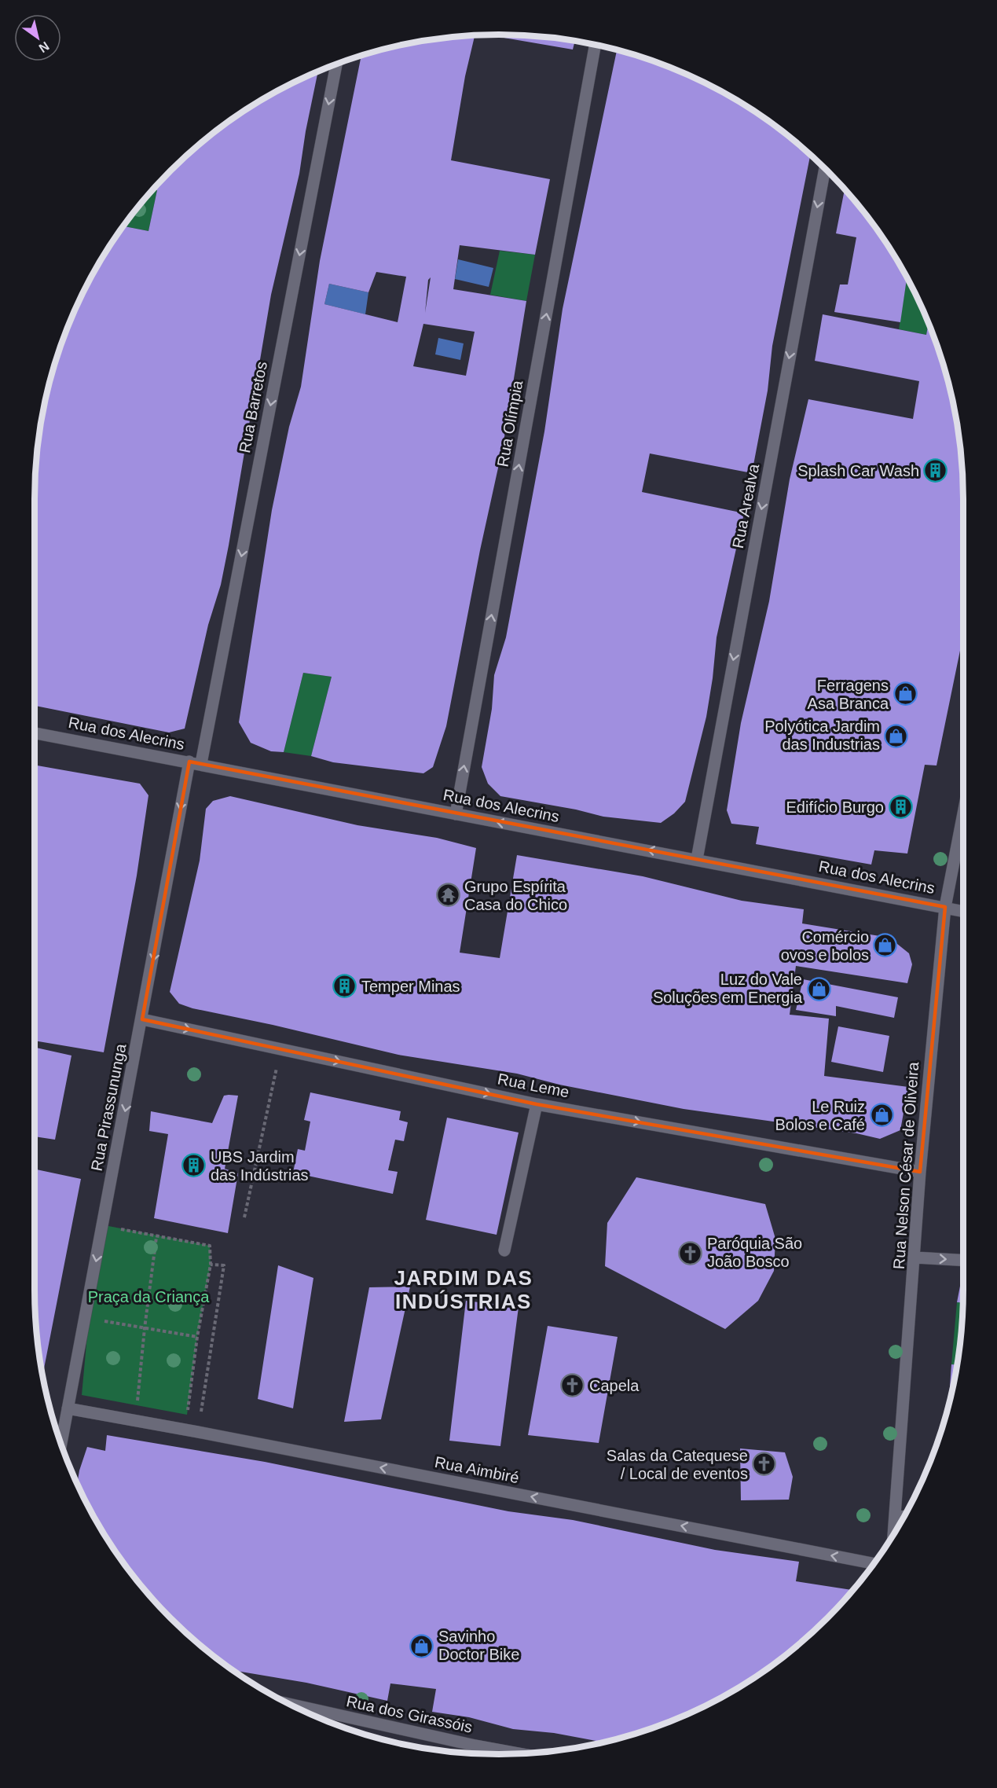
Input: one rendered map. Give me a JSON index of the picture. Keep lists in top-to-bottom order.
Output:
{
  "streets": {
    "street": [
      "Rua Barretos",
      "Rua Olímpia",
      "Rua Arealva",
      "Rua dos Alecrins",
      "Rua Leme",
      "Rua Pirassununga",
      "Rua Nelson César de Oliveira",
      "Rua Aimbiré",
      "Rua dos Girassóis"
    ]
  },
  "crossings": [
    ["Rua Barretos", "Rua dos Alecrins"],
    ["Rua Barretos", "Rua Pirassununga"],
    ["Rua Olímpia", "Rua dos Alecrins"],
    ["Rua Arealva", "Rua dos Alecrins"],
    ["Rua dos Alecrins", "Rua Pirassununga"],
    ["Rua dos Alecrins", "Rua Nelson César de Oliveira"],
    ["Rua Leme", "Rua Pirassununga"],
    ["Rua Leme", "Rua Nelson César de Oliveira"],
    ["Rua Pirassununga", "Rua Aimbiré"]
  ],
  "one_way": [
    "Rua Barretos",
    "Rua Olímpia",
    "Rua Arealva",
    "Rua Leme",
    "Rua Pirassununga",
    "Rua Aimbiré"
  ],
  "districts": ["JARDIM DAS INDÚSTRIAS"],
  "parks": ["Praça da Criança"],
  "places": {
    "building": [
      "Splash Car Wash",
      "Edifício Burgo",
      "Temper Minas",
      "UBS Jardim das Indústrias"
    ],
    "shop": [
      "Ferragens Asa Branca",
      "Polyótica Jardim das Industrias",
      "Comércio ovos e bolos",
      "Luz do Vale Soluções em Energia",
      "Le Ruiz Bolos e Café",
      "Savinho Doctor Bike"
    ],
    "temple": ["Grupo Espírita Casa do Chico"],
    "church": ["Paróquia São João Bosco", "Capela", "Salas da Catequese / Local de eventos"]
  },
  "north": "bottom right"
}
